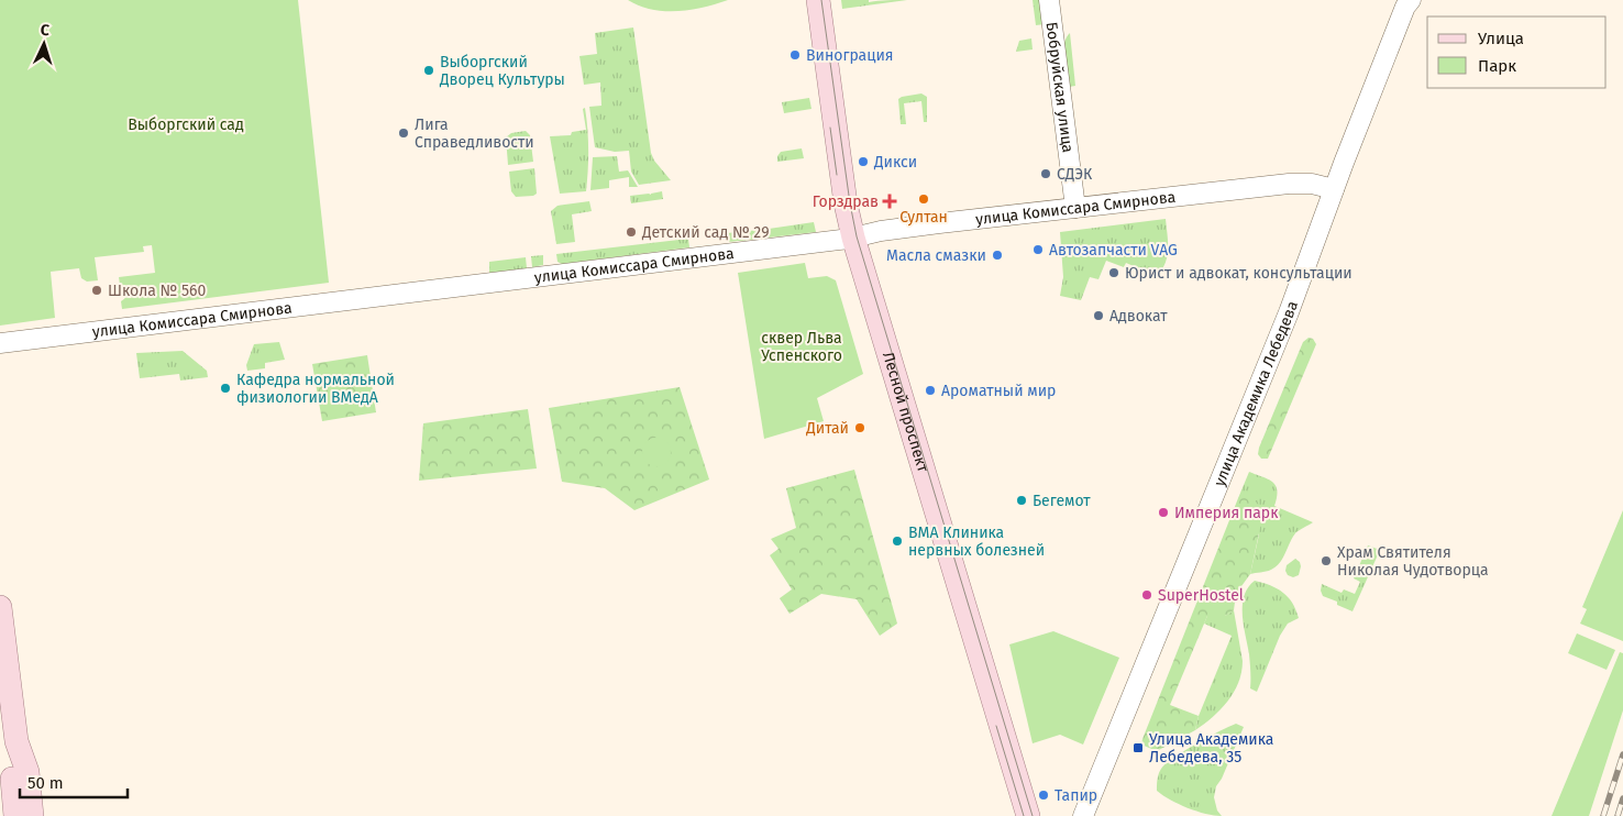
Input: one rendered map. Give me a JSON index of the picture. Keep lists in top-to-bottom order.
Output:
{
  "streets": {
    "main road": ["Лесной проспект"],
    "street": ["Бобруйская улица", "улица Комиссара Смирнова", "улица Академика Лебедева"]
  },
  "crossings": [
    ["Бобруйская улица", "улица Комиссара Смирнова"],
    ["улица Комиссара Смирнова", "улица Академика Лебедева"],
    ["улица Комиссара Смирнова", "Лесной проспект"]
  ],
  "parks": ["Выборгский сад", "сквер Льва Успенского"],
  "places": {
    "other": [
      "Винограция",
      "Выборгский Дворец Культуры",
      "Лига Справедливости",
      "Дикси",
      "СДЭК",
      "Султан",
      "Детский сад № 29",
      "Автозапчасти VAG",
      "Масла смазки",
      "Юрист и адвокат, консультации",
      "Школа № 560",
      "Адвокат",
      "Кафедра нормальной физиологии ВМедА",
      "Ароматный мир",
      "Дитай",
      "Бегемот",
      "Империя парк",
      "ВМА Клиника нервных болезней",
      "Храм Святителя Николая Чудотворца",
      "SuperHostel",
      "Тапир"
    ],
    "health": ["Горздрав"],
    "transit": ["Улица Академика Лебедева, 35"]
  },
  "legend": ["Улица", "Парк"],
  "scale_bar": "50 m",
  "north": "top"
}
